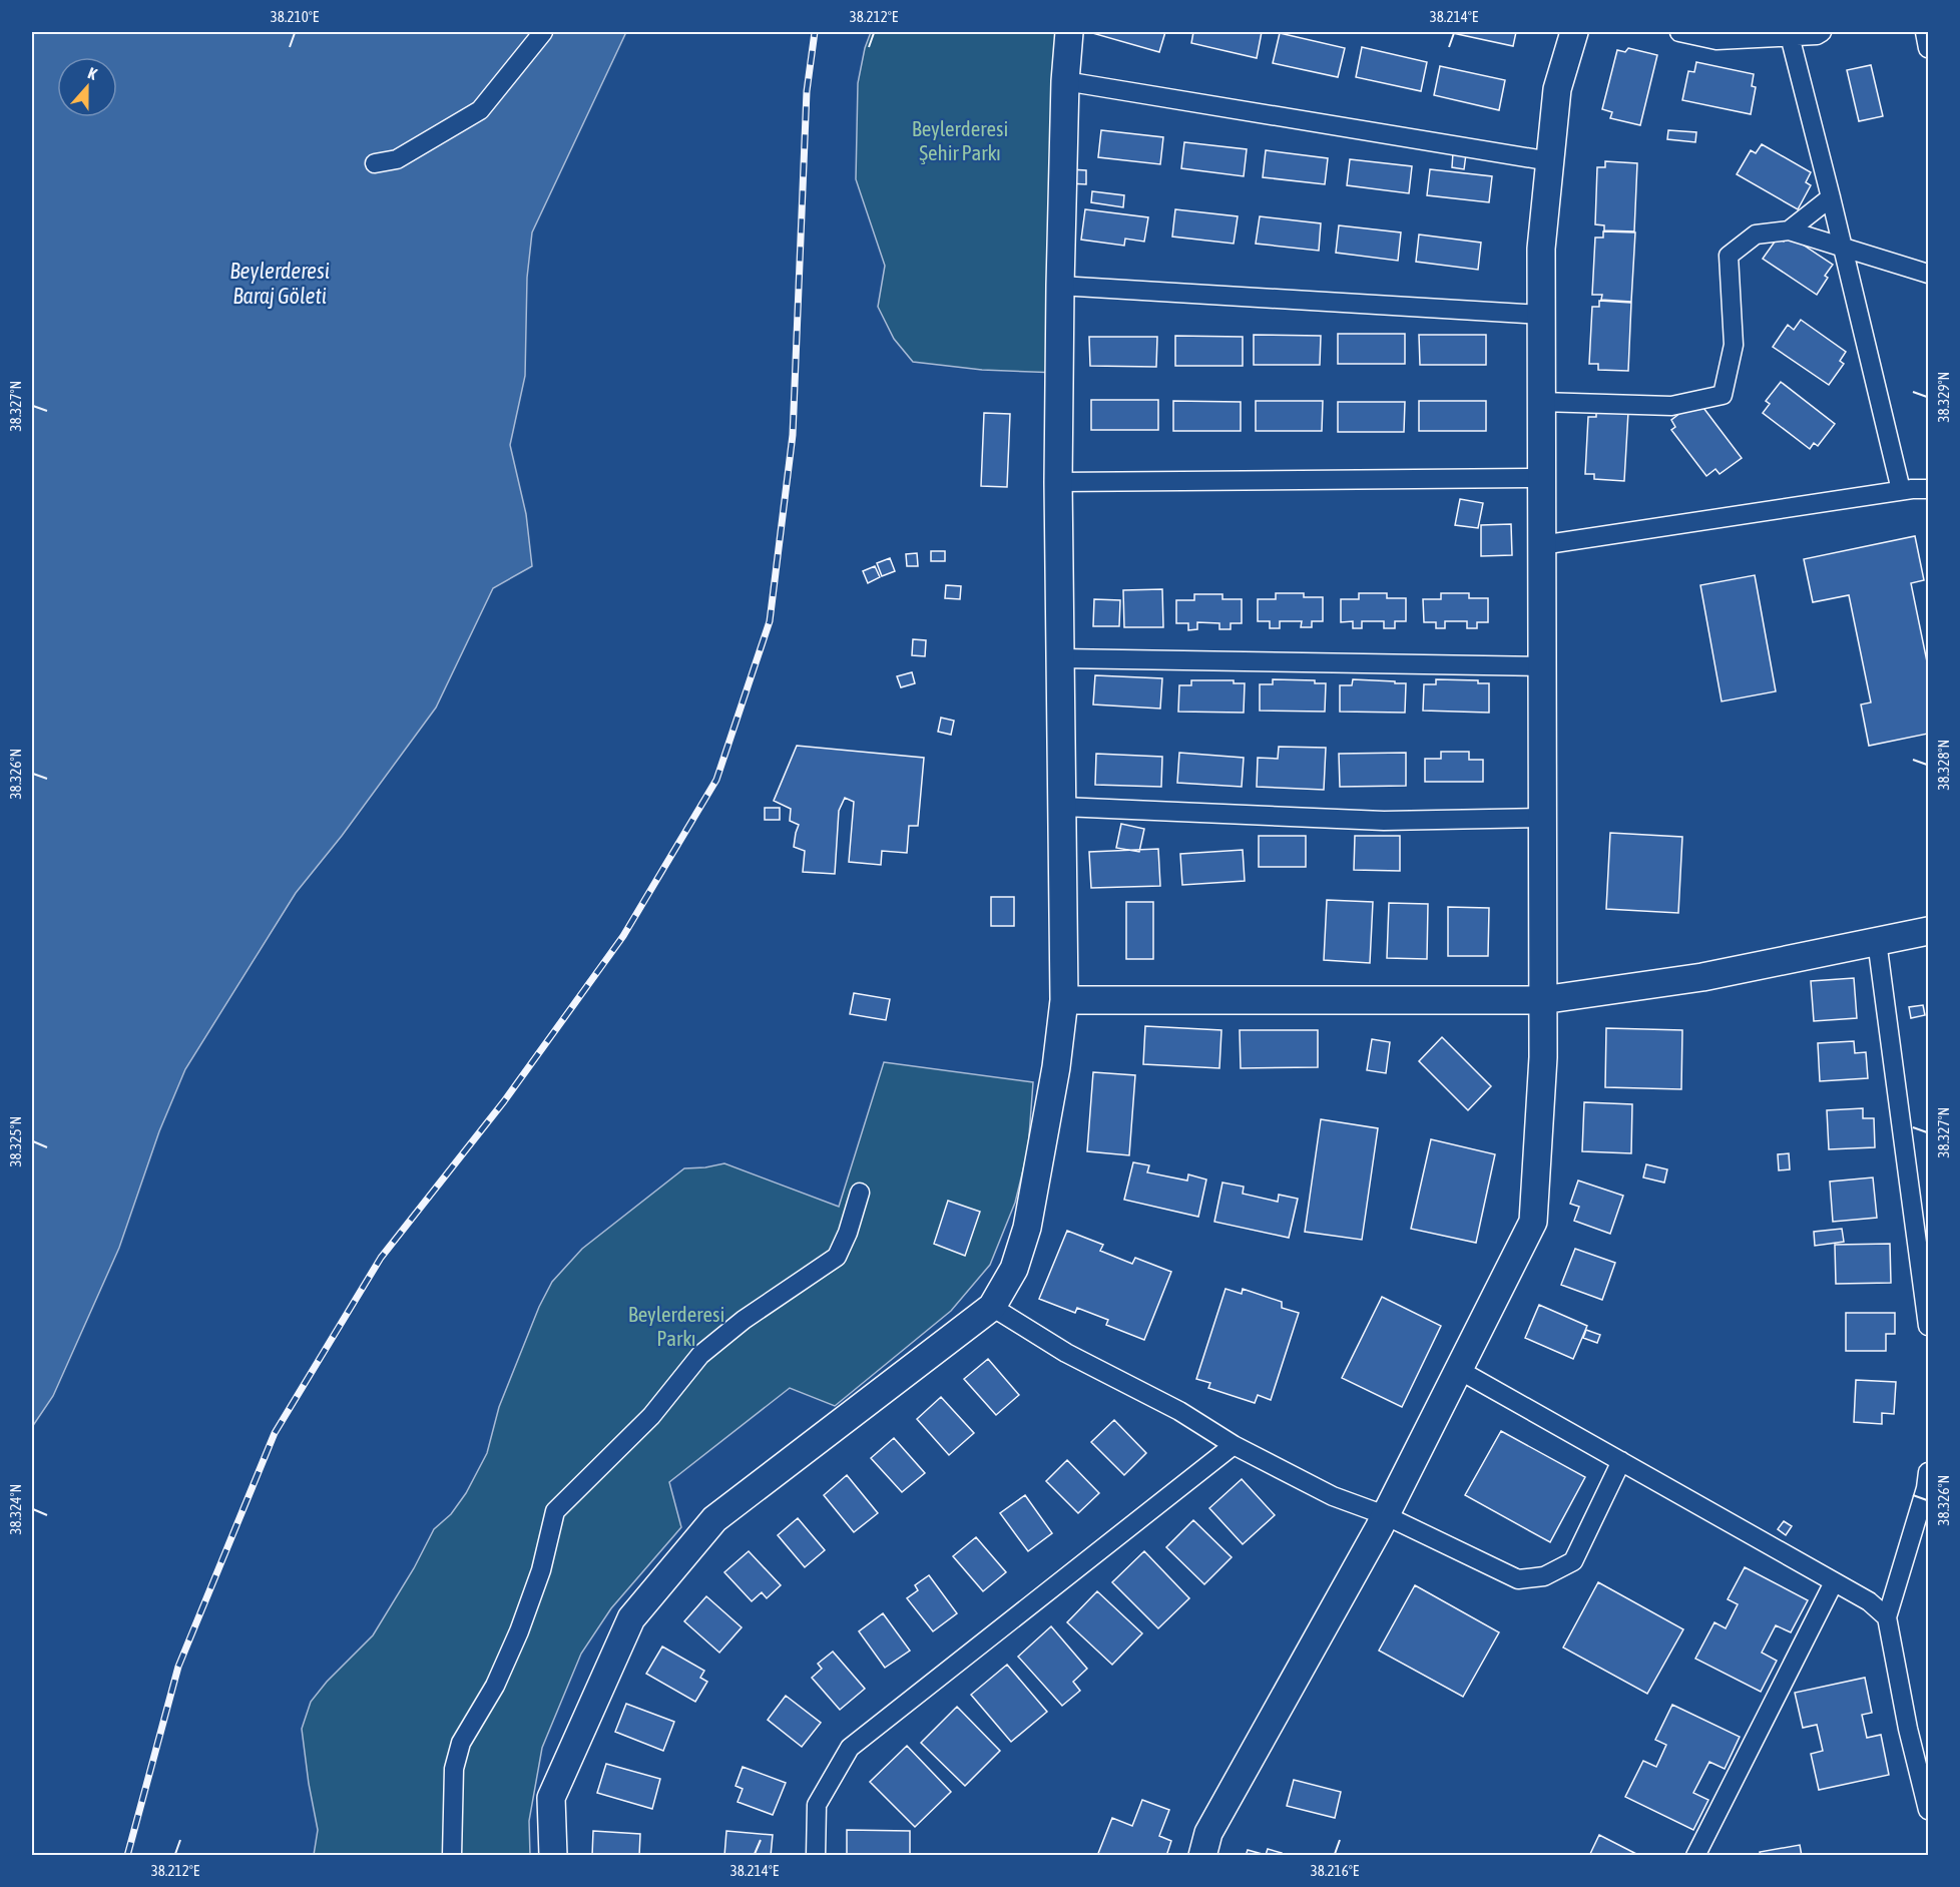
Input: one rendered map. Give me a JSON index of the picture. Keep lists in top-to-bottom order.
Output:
{
  "water": ["Beylerderesi Baraj Göleti"],
  "parks": ["Beylerderesi Şehir Parkı", "Beylerderesi Parkı"],
  "north": "top",
  "coordinates": [
    "38.210°E",
    "38.212°E",
    "38.214°E",
    "38.329°N",
    "38.327°N",
    "38.328°N",
    "38.326°N",
    "38.325°N",
    "38.324°N",
    "38.216°E"
  ]
}
